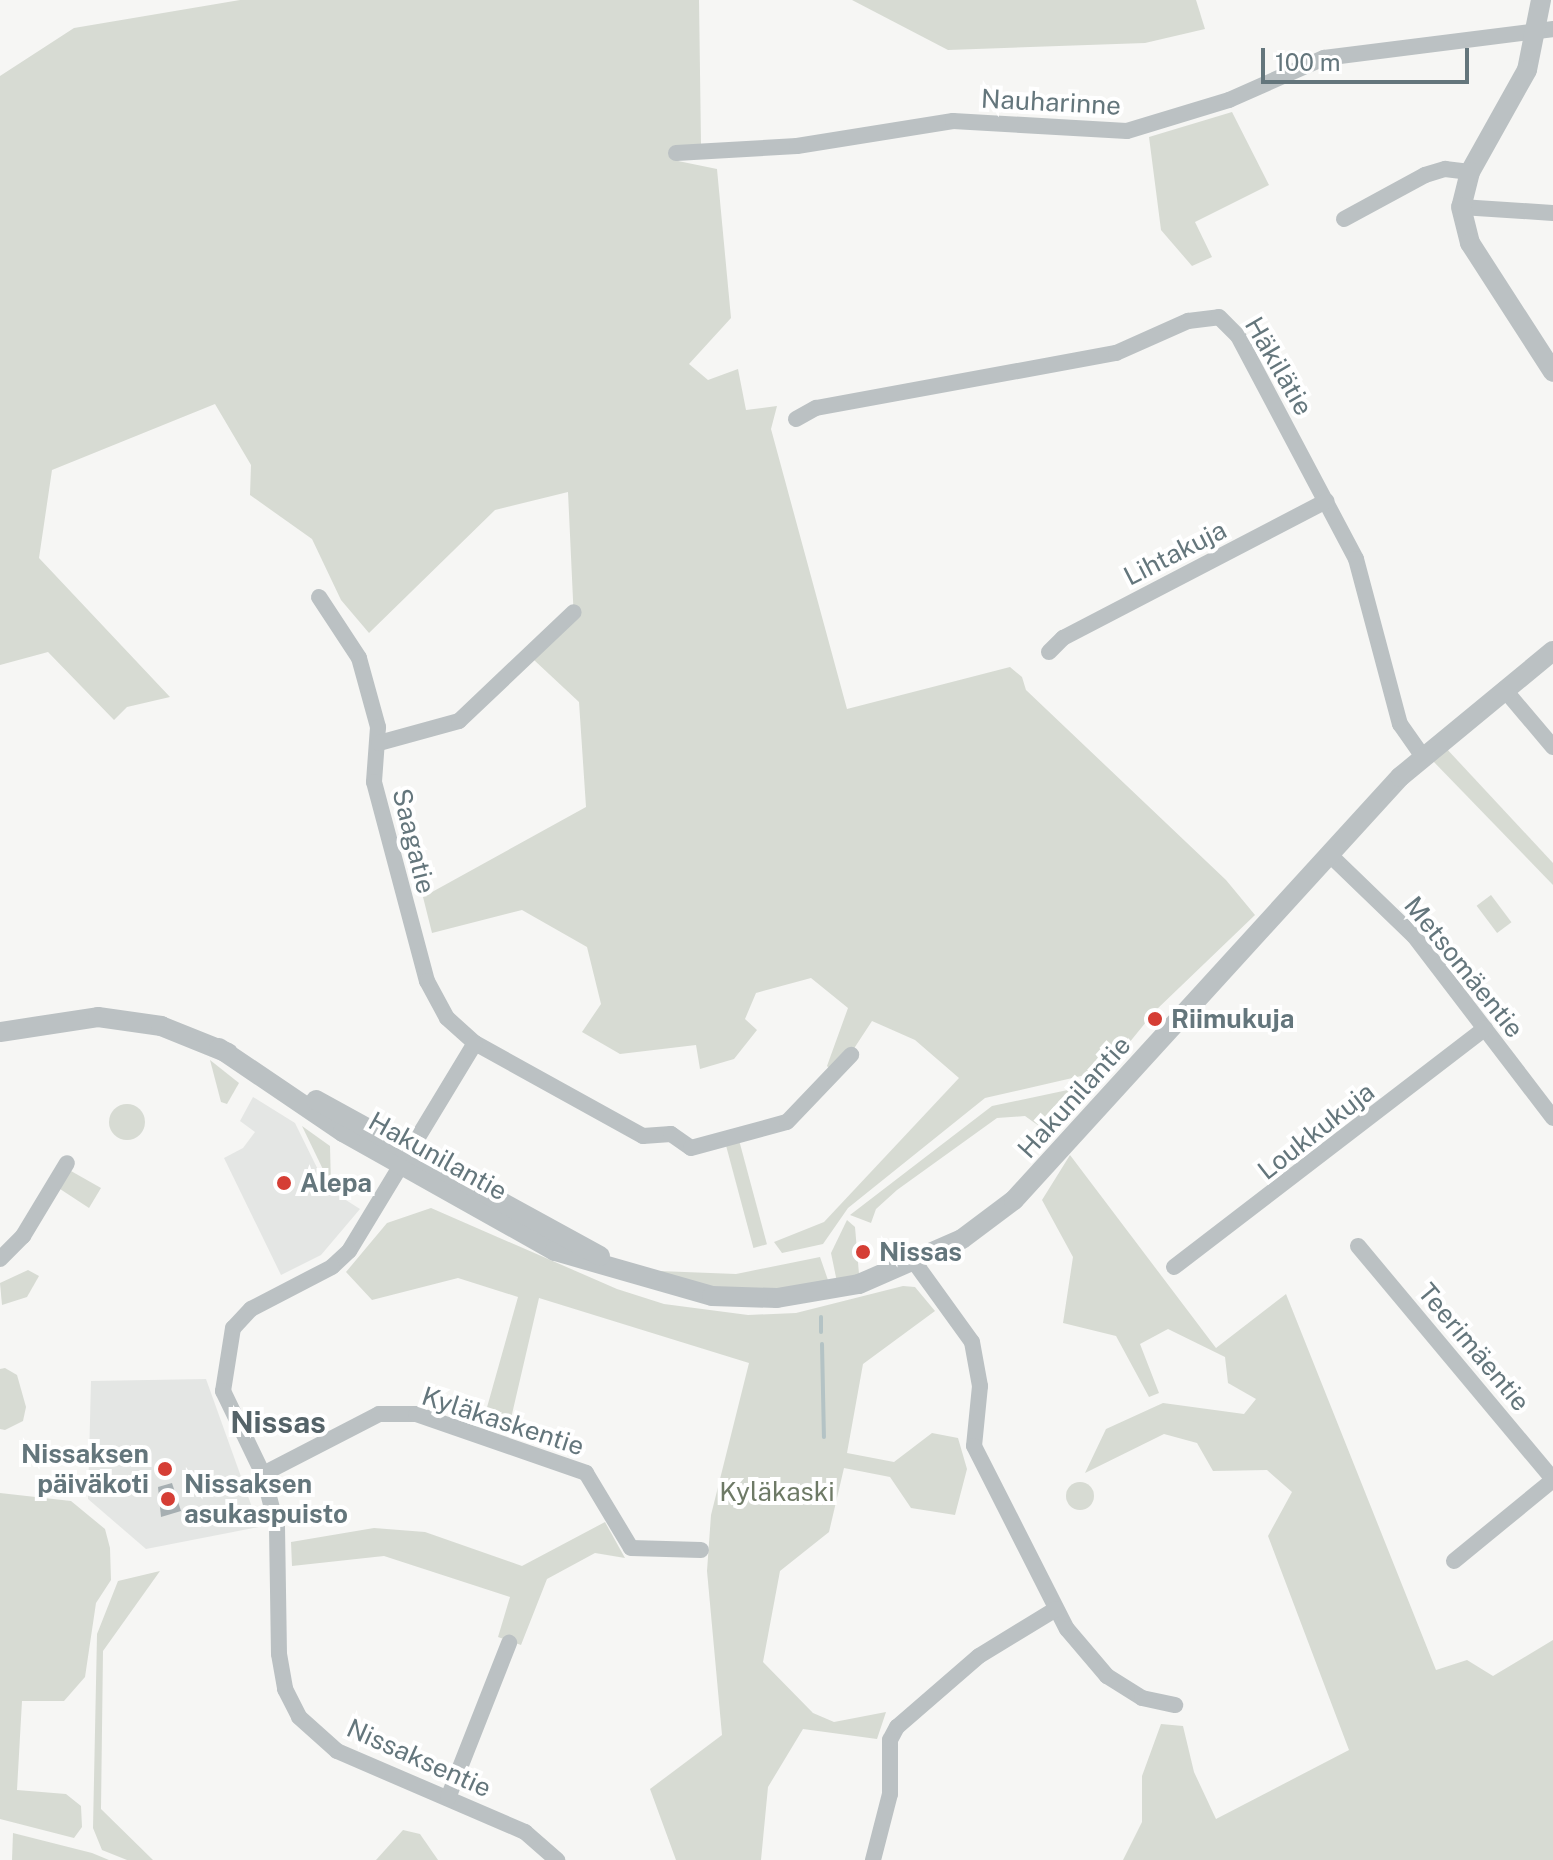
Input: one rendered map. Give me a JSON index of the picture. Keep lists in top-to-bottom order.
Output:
{
  "streets": {
    "street": [
      "Nauharinne",
      "Häkilätie",
      "Lihtakuja",
      "Saagatie",
      "Metsomäentie",
      "Hakunilantie",
      "Loukkukuja",
      "Teerimäentie",
      "Kyläkaskentie",
      "Nissaksentie"
    ]
  },
  "crossings": [
    ["Häkilätie", "Lihtakuja"],
    ["Häkilätie", "Hakunilantie"],
    ["Metsomäentie", "Hakunilantie"],
    ["Metsomäentie", "Loukkukuja"],
    ["Hakunilantie", "Nissaksentie"],
    ["Kyläkaskentie", "Nissaksentie"]
  ],
  "districts": ["Nissas"],
  "parks": ["Kyläkaski"],
  "places": [
    "Riimukuja",
    "Alepa",
    "Nissas",
    "Nissaksen päiväkoti",
    "Nissaksen asukaspuisto"
  ],
  "scale_bar": "100 m"
}
